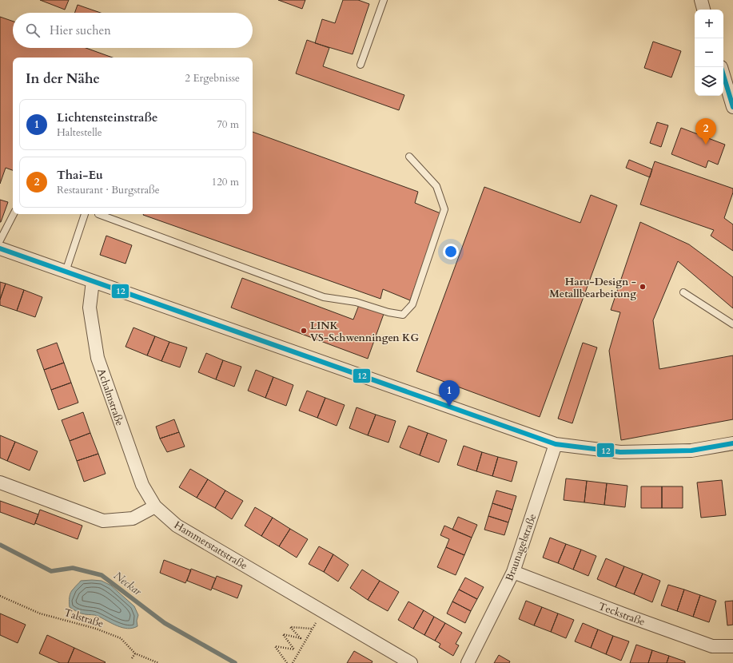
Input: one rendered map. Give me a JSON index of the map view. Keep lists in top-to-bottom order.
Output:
{
  "streets": {
    "street": [
      "Achalmstraße",
      "Hammerstattstraße",
      "Braunagelstraße",
      "Teckstraße"
    ],
    "path": ["Talstraße"]
  },
  "crossings": [
    ["Achalmstraße", "Hammerstattstraße"],
    ["Braunagelstraße", "Teckstraße"]
  ],
  "water": ["Neckar"],
  "places": ["Haru-Design - Metallbearbeitung", "LINK VS-Schwenningen KG"],
  "lines": ["transit line 12"],
  "page": {
    "map_buttons": ["+", "−"],
    "search": "Hier suchen",
    "heading": ["In der Nähe", "2 Ergebnisse"],
    "list": [
      {
        "mark": "1",
        "name": "Lichtensteinstraße",
        "note": "Haltestelle",
        "value": "70 m"
      },
      {
        "mark": "2",
        "name": "Thai-Eu",
        "note": "Restaurant · Burgstraße",
        "value": "120 m"
      }
    ],
    "pins": ["2", "1"]
  }
}
